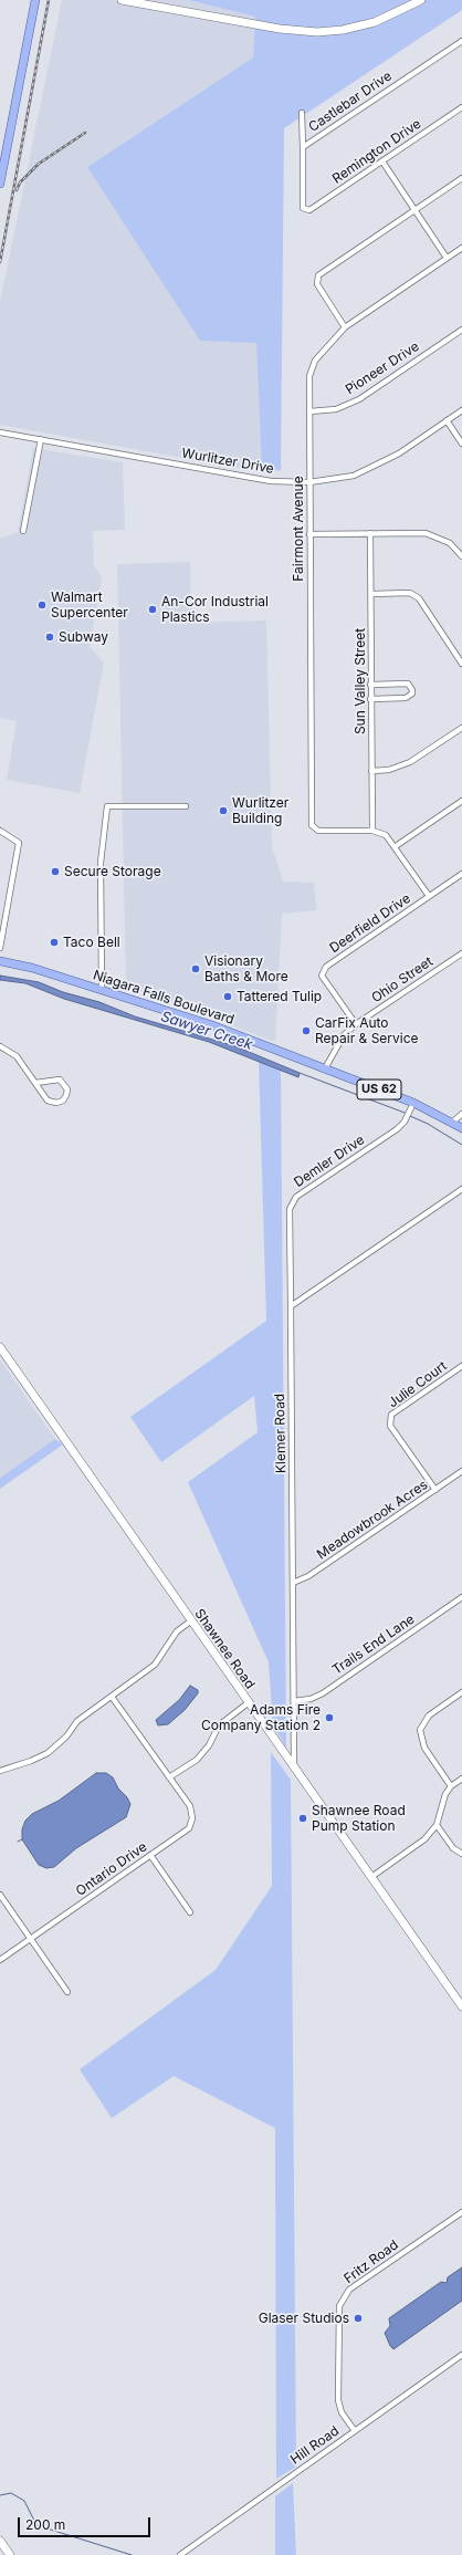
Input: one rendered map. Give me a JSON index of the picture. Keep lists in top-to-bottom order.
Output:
{
  "streets": {
    "main road": ["Niagara Falls Boulevard", "US 62", "Shawnee Road"],
    "street": [
      "Castlebar Drive",
      "Remington Drive",
      "Pioneer Drive",
      "Wurlitzer Drive",
      "Fairmont Avenue",
      "Sun Valley Street",
      "Deerfield Drive",
      "Ohio Street",
      "Demler Drive",
      "Julie Court",
      "Klemer Road",
      "Meadowbrook Acres",
      "Trails End Lane",
      "Ontario Drive",
      "Fritz Road",
      "Hill Road"
    ]
  },
  "crossings": [
    ["Castlebar Drive", "Remington Drive"],
    ["Pioneer Drive", "Fairmont Avenue"],
    ["Wurlitzer Drive", "Fairmont Avenue"],
    ["Fairmont Avenue", "Sun Valley Street"],
    ["Fairmont Avenue", "Deerfield Drive"],
    ["Deerfield Drive", "Ohio Street"],
    ["Ohio Street", "Niagara Falls Boulevard"],
    ["Niagara Falls Boulevard", "Demler Drive"],
    ["Demler Drive", "Klemer Road"],
    ["Julie Court", "Meadowbrook Acres"],
    ["Klemer Road", "Meadowbrook Acres"],
    ["Klemer Road", "Trails End Lane"],
    ["Klemer Road", "Shawnee Road"],
    ["Fritz Road", "Hill Road"]
  ],
  "water": ["Sawyer Creek"],
  "places": [
    "Walmart Supercenter",
    "An-Cor Industrial Plastics",
    "Subway",
    "Wurlitzer Building",
    "Secure Storage",
    "Taco Bell",
    "Visionary Baths & More",
    "Tattered Tulip",
    "CarFix Auto Repair & Service",
    "Adams Fire Company Station 2",
    "Shawnee Road Pump Station",
    "Glaser Studios"
  ],
  "scale_bar": "200 m"
}
